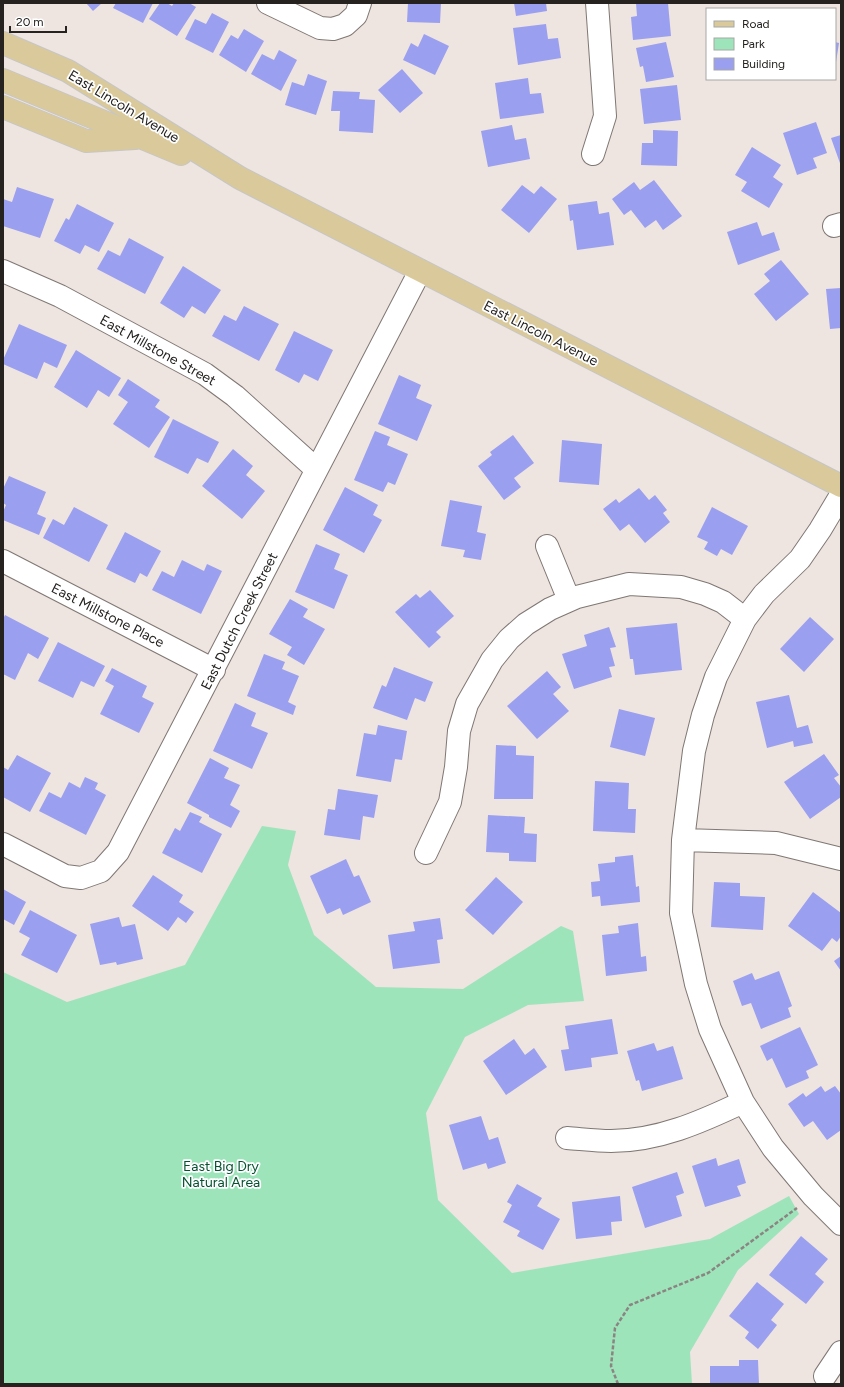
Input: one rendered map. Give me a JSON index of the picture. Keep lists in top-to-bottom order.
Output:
{
  "streets": {
    "main road": ["East Lincoln Avenue"],
    "street": ["East Millstone Street", "East Millstone Place", "East Dutch Creek Street"]
  },
  "crossings": [
    ["East Lincoln Avenue", "East Dutch Creek Street"],
    ["East Millstone Street", "East Dutch Creek Street"],
    ["East Millstone Place", "East Dutch Creek Street"]
  ],
  "parks": ["East Big Dry Natural Area"],
  "legend": ["Road", "Park", "Building"],
  "scale_bar": "20 m"
}
